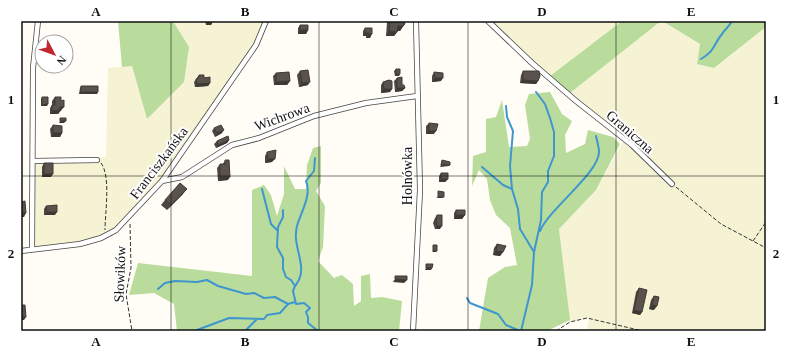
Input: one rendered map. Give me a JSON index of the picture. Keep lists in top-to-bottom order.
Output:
{
  "streets": {
    "street": [
      "Wichrowa",
      "Graniczna",
      "Franciszkańska",
      "Holnówka"
    ],
    "path": ["Słowików"]
  },
  "crossings": [
    ["Wichrowa", "Franciszkańska"],
    ["Wichrowa", "Holnówka"],
    ["Franciszkańska", "Słowików"]
  ],
  "north": "bottom right",
  "grid": {
    "columns": [
      "A",
      "B",
      "C",
      "D",
      "E"
    ],
    "rows": ["1", "2"]
  }
}
